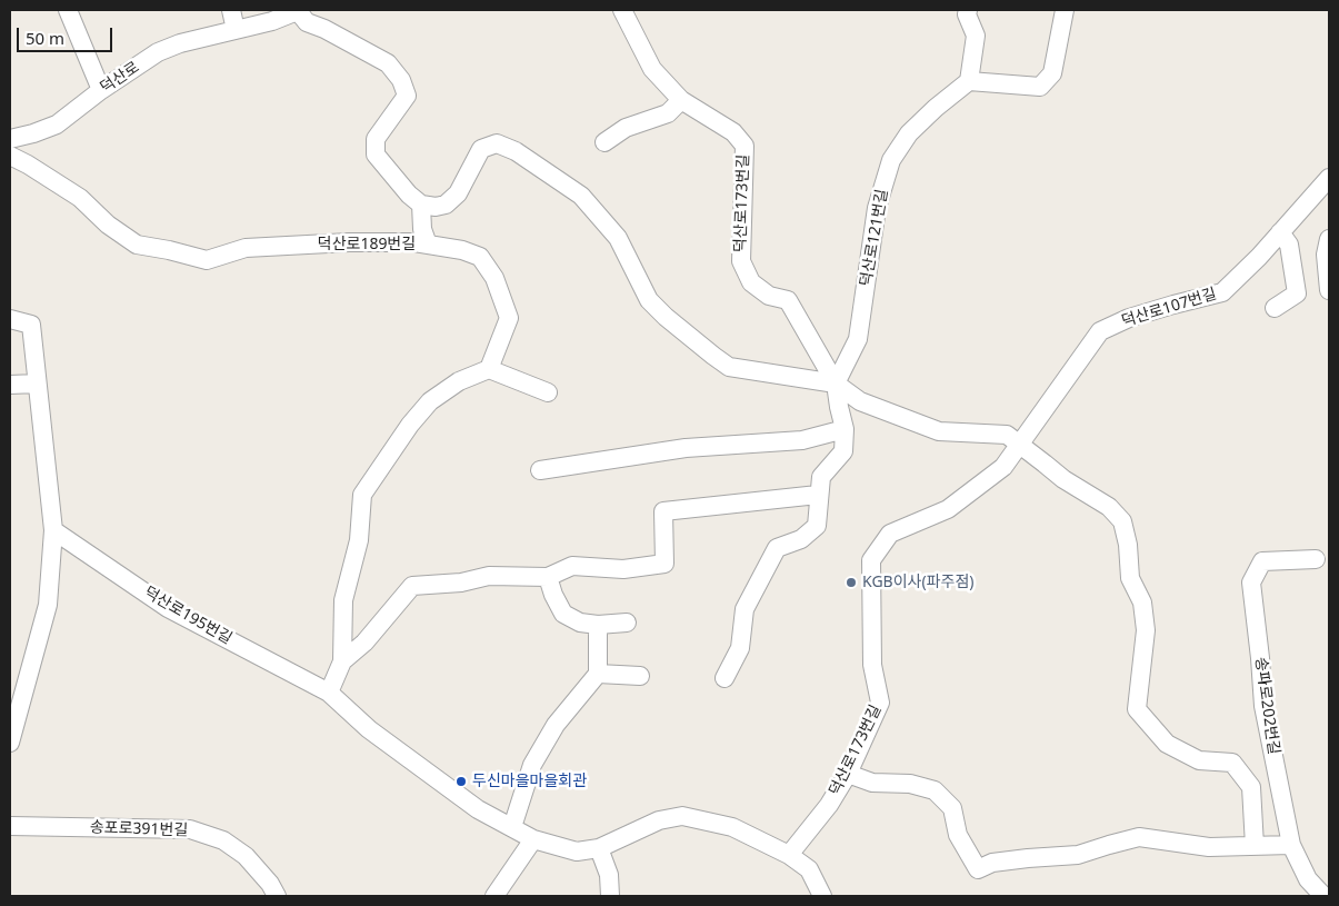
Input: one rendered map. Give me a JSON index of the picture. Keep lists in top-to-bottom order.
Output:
{
  "streets": {
    "street": [
      "덕산로",
      "덕산로173번길",
      "덕산로121번길",
      "덕산로189번길",
      "덕산로107번길",
      "덕산로195번길",
      "송파로202번길",
      "송포로391번길"
    ]
  },
  "crossings": [
    ["덕산로173번길", "덕산로121번길"],
    ["덕산로173번길", "덕산로107번길"],
    ["덕산로173번길", "덕산로195번길"]
  ],
  "places": ["KGB이사(파주점)", "두신마을마을회관"],
  "scale_bar": "50 m"
}
